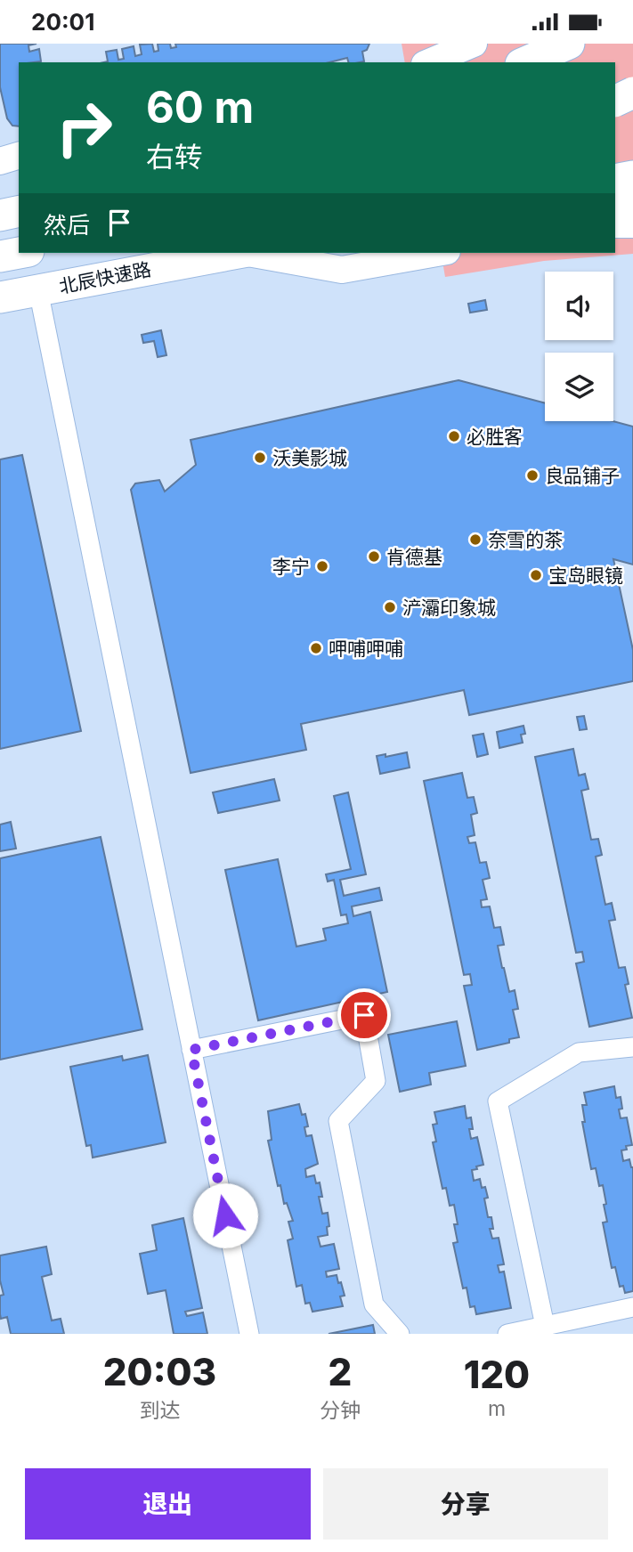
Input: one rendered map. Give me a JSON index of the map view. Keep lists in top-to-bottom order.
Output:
{
  "streets": {
    "highway": ["北辰快速路"]
  },
  "places": [
    "必胜客",
    "沃美影城",
    "良品铺子",
    "奈雪的茶",
    "肯德基",
    "李宁",
    "宝岛眼镜",
    "浐灞印象城",
    "呷哺呷哺"
  ],
  "page": {
    "status": "20:01",
    "turn": ["60 m", "右转"],
    "then": "然后",
    "eta": [
      "20:03",
      "到达",
      "2",
      "分钟",
      "120",
      "m"
    ],
    "buttons": ["退出", "分享"]
  }
}
